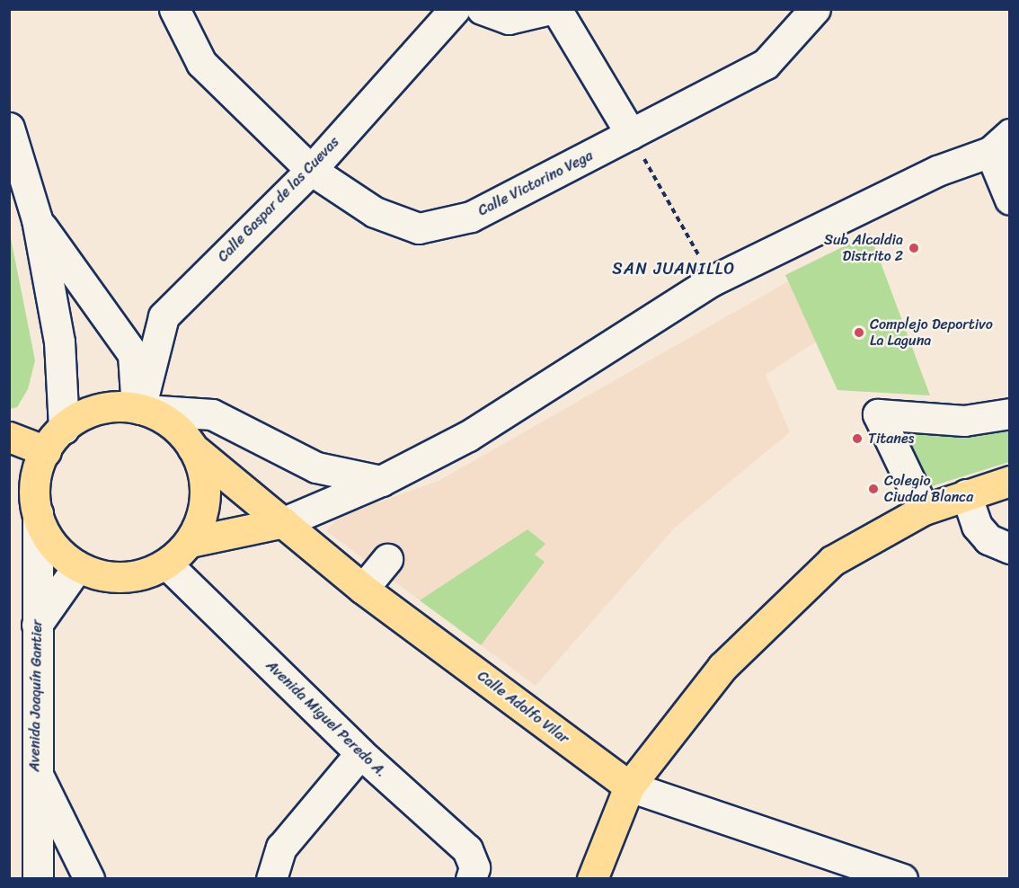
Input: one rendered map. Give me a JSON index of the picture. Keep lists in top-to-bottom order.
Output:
{
  "streets": {
    "main road": ["Calle Adolfo Vilar"],
    "street": [
      "Calle Victorino Vega",
      "Calle Gaspar de las Cuevas",
      "Avenida Joaquín Gantier",
      "Avenida Miguel Peredo A."
    ]
  },
  "crossings": [
    ["Calle Victorino Vega", "Calle Gaspar de las Cuevas"],
    ["Calle Gaspar de las Cuevas", "Avenida Joaquín Gantier"],
    ["Calle Gaspar de las Cuevas", "Calle Adolfo Vilar"],
    ["Calle Gaspar de las Cuevas", "Avenida Miguel Peredo A."],
    ["Avenida Joaquín Gantier", "Calle Adolfo Vilar"],
    ["Avenida Joaquín Gantier", "Avenida Miguel Peredo A."],
    ["Calle Adolfo Vilar", "Avenida Miguel Peredo A."]
  ],
  "districts": ["SAN JUANILLO"],
  "places": [
    "Sub Alcaldia Distrito 2",
    "Complejo Deportivo La Laguna",
    "Titanes",
    "Colegio Ciudad Blanca"
  ]
}
